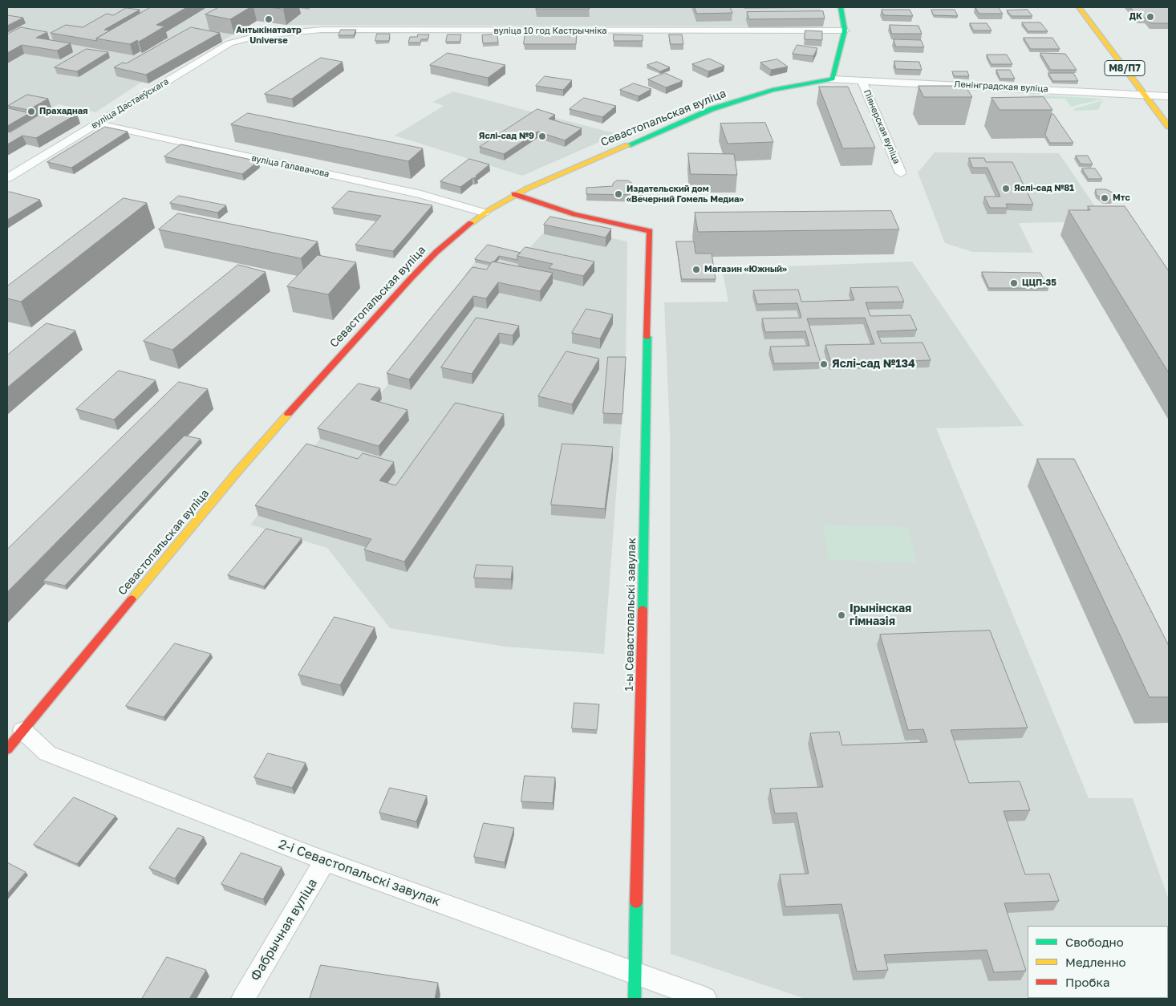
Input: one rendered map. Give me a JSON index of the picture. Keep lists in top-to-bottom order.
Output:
{
  "streets": {
    "street": [
      "вуліца 10 год Кастрычніка",
      "М8/П7",
      "Ленінградская вуліца",
      "вуліца Дастаеўскага",
      "Севастопальская вуліца",
      "Піянерская вуліца",
      "вуліца Галавачова",
      "1-ы Севастопальскі завулак",
      "2-і Севастопальскі завулак",
      "Фабрычная вуліца"
    ]
  },
  "crossings": [
    ["вуліца 10 год Кастрычніка", "вуліца Дастаеўскага"],
    ["М8/П7", "Ленінградская вуліца"],
    ["Ленінградская вуліца", "Севастопальская вуліца"],
    ["Ленінградская вуліца", "Піянерская вуліца"],
    ["вуліца Дастаеўскага", "вуліца Галавачова"],
    ["Севастопальская вуліца", "вуліца Галавачова"],
    ["Севастопальская вуліца", "1-ы Севастопальскі завулак"],
    ["Севастопальская вуліца", "2-і Севастопальскі завулак"],
    ["1-ы Севастопальскі завулак", "2-і Севастопальскі завулак"],
    ["2-і Севастопальскі завулак", "Фабрычная вуліца"]
  ],
  "places": [
    "ДК",
    "Антыкінатэатр Universe",
    "Прахадная",
    "Яслі-сад №9",
    "Яслі-сад №81",
    "Издательский дом «Вечерний Гомель Медиа»",
    "Мтс",
    "Магазин «Южный»",
    "ЦЦП-35",
    "Яслі-сад №134",
    "Ірынінская гімназія"
  ],
  "legend": ["Свободно", "Медленно", "Пробка"]
}
